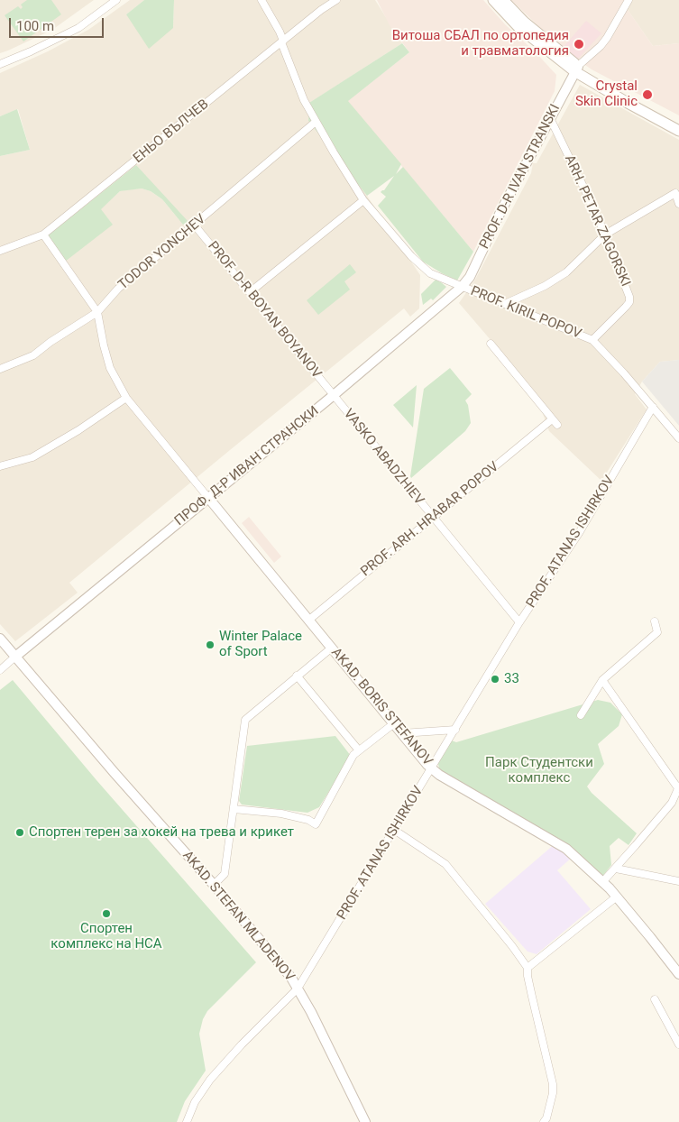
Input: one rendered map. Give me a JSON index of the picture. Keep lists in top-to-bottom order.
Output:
{
  "streets": {
    "street": [
      "ЕНЬО ВЪЛЧЕВ",
      "PROF. D-R IVAN STRANSKI",
      "ARH. PETAR ZAGORSKI",
      "TODOR YONCHEV",
      "PROF. D-R BOYAN BOYANOV",
      "PROF. KIRIL POPOV",
      "VASKO ABADZHIEV",
      "ПРОФ. Д-Р ИВАН СТРАНСКИ",
      "PROF. ARH. HRABAR POPOV",
      "PROF. ATANAS ISHIRKOV",
      "AKAD. BORIS STEFANOV",
      "AKAD. STEFAN MLADENOV"
    ]
  },
  "crossings": [
    ["ЕНЬО ВЪЛЧЕВ", "PROF. KIRIL POPOV"],
    ["PROF. D-R IVAN STRANSKI", "ARH. PETAR ZAGORSKI"],
    ["PROF. D-R IVAN STRANSKI", "PROF. KIRIL POPOV"],
    ["PROF. D-R IVAN STRANSKI", "ПРОФ. Д-Р ИВАН СТРАНСКИ"],
    ["ARH. PETAR ZAGORSKI", "PROF. KIRIL POPOV"],
    ["TODOR YONCHEV", "PROF. D-R BOYAN BOYANOV"],
    ["TODOR YONCHEV", "PROF. KIRIL POPOV"],
    ["PROF. D-R BOYAN BOYANOV", "VASKO ABADZHIEV"],
    ["PROF. D-R BOYAN BOYANOV", "ПРОФ. Д-Р ИВАН СТРАНСКИ"],
    ["PROF. KIRIL POPOV", "ПРОФ. Д-Р ИВАН СТРАНСКИ"],
    ["PROF. KIRIL POPOV", "PROF. ATANAS ISHIRKOV"],
    ["VASKO ABADZHIEV", "ПРОФ. Д-Р ИВАН СТРАНСКИ"],
    ["VASKO ABADZHIEV", "PROF. ARH. HRABAR POPOV"],
    ["VASKO ABADZHIEV", "PROF. ATANAS ISHIRKOV"],
    ["ПРОФ. Д-Р ИВАН СТРАНСКИ", "AKAD. BORIS STEFANOV"],
    ["ПРОФ. Д-Р ИВАН СТРАНСКИ", "AKAD. STEFAN MLADENOV"],
    ["PROF. ARH. HRABAR POPOV", "AKAD. BORIS STEFANOV"],
    ["PROF. ATANAS ISHIRKOV", "AKAD. BORIS STEFANOV"],
    ["PROF. ATANAS ISHIRKOV", "AKAD. STEFAN MLADENOV"]
  ],
  "parks": ["Парк Студентски комплекс"],
  "places": [
    "Витоша СБАЛ по ортопедия и травматология",
    "Crystal Skin Clinic",
    "Winter Palace of Sport",
    "33",
    "Спортен терен за хокей на трева и крикет",
    "Спортен комплекс на НСА"
  ],
  "scale_bar": "100 m"
}
